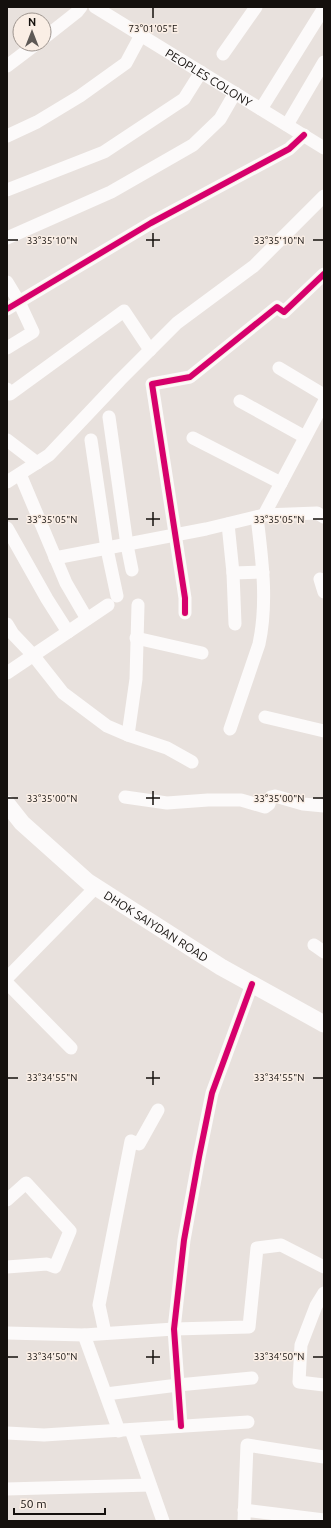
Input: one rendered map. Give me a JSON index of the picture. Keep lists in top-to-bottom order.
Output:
{
  "streets": {
    "main road": ["DHOK SAIYDAN ROAD"],
    "street": ["PEOPLES COLONY"]
  },
  "scale_bar": "50 m",
  "north": "top",
  "coordinates": [
    "73°01'05\"E",
    "33°35'10\"N",
    "33°35'05\"N",
    "33°35'00\"N",
    "33°34'55\"N",
    "33°34'50\"N"
  ]
}
